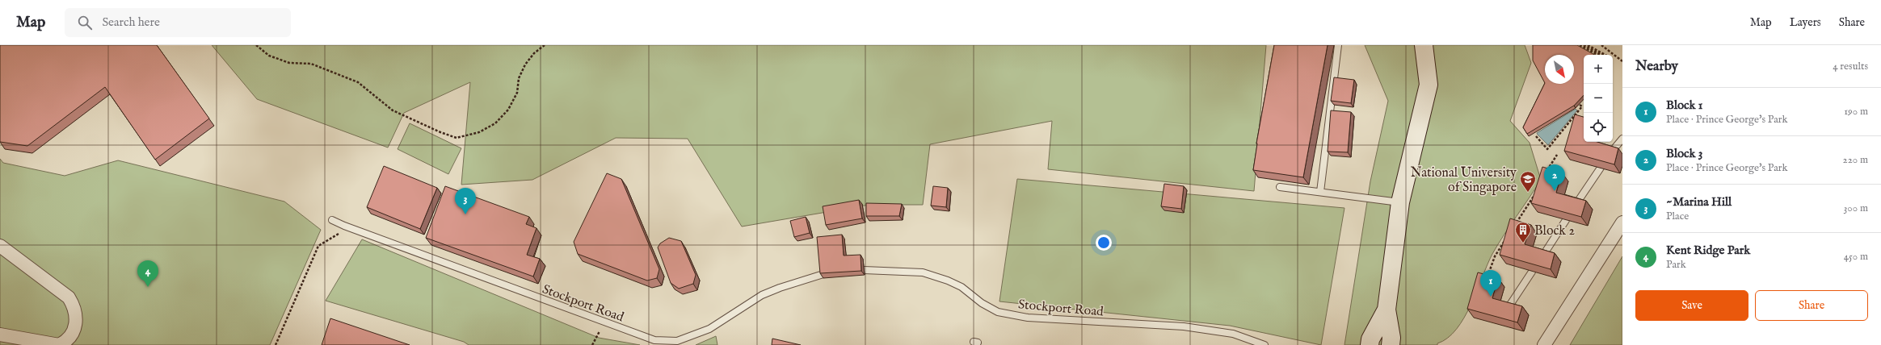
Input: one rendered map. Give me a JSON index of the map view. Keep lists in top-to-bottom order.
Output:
{
  "streets": {
    "lane": ["Stockport Road"]
  },
  "places": {
    "school or university": ["National University of Singapore"],
    "building": ["Block 2"]
  },
  "north": "bottom right",
  "page": {
    "header": "Map",
    "search": "Search here",
    "nav": ["Map", "Layers", "Share"],
    "heading": ["Nearby", "4 results"],
    "map_buttons": ["+", "−"],
    "list": [
      {
        "mark": "1",
        "name": "Block 1",
        "note": "Place · Prince George's Park",
        "value": "190 m"
      },
      {
        "mark": "2",
        "name": "Block 3",
        "note": "Place · Prince George's Park",
        "value": "220 m"
      },
      {
        "mark": "3",
        "name": "~Marina Hill",
        "note": "Place",
        "value": "300 m"
      },
      {
        "mark": "4",
        "name": "Kent Ridge Park",
        "note": "Park",
        "value": "450 m"
      }
    ],
    "pins": [
      "2",
      "3",
      "4",
      "1"
    ],
    "buttons": ["Save", "Share"]
  }
}
